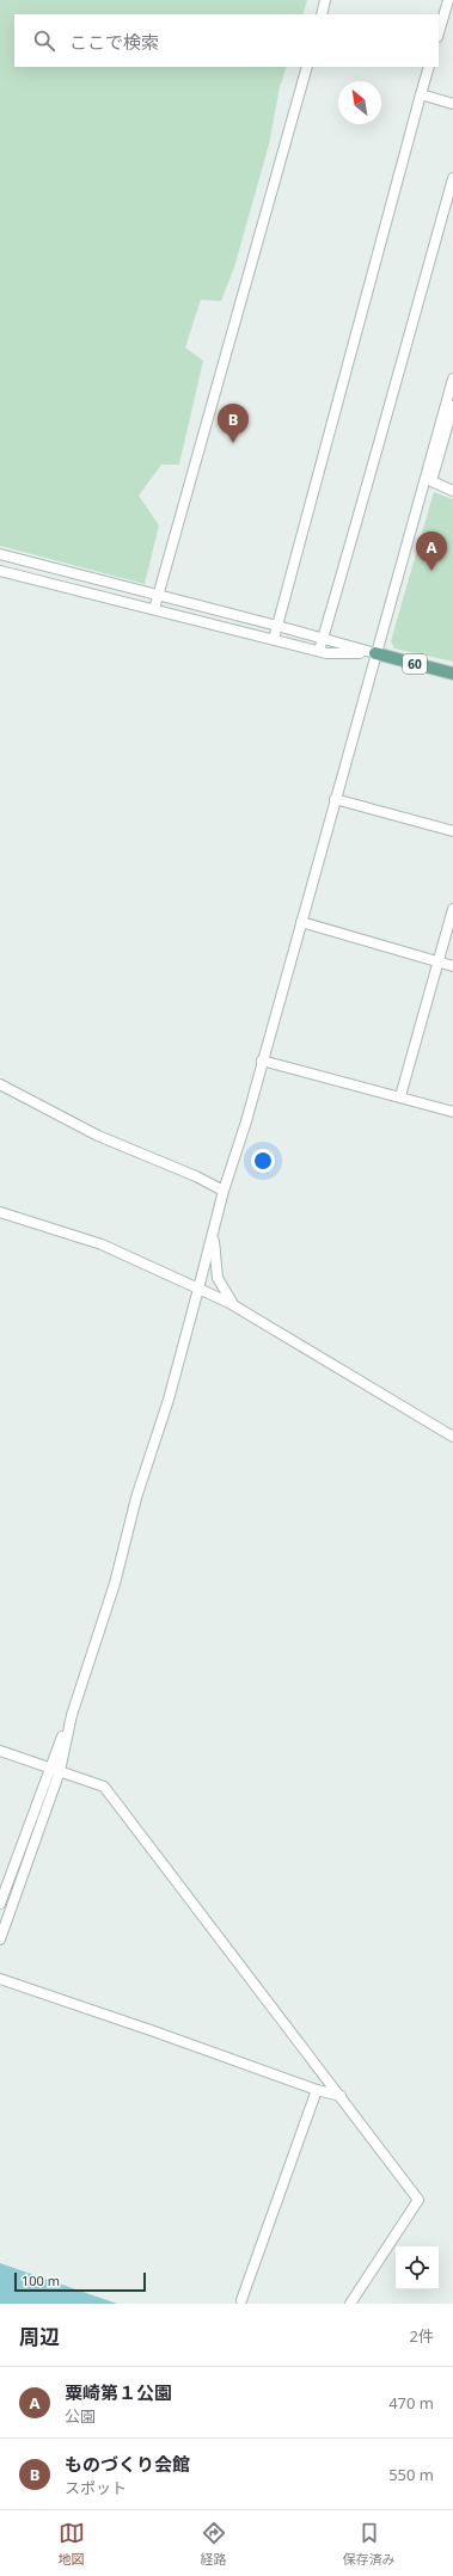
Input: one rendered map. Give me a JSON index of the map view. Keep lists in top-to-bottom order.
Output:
{
  "streets": {
    "main road": ["60"]
  },
  "scale_bar": "100 m",
  "north": "top left",
  "page": {
    "search": "ここで検索",
    "pins": ["B", "A"],
    "scale": "100 m",
    "heading": ["周辺", "2件"],
    "list": [
      {
        "mark": "A",
        "name": "粟崎第１公園",
        "note": "公園",
        "value": "470 m"
      },
      {
        "mark": "B",
        "name": "ものづくり会館",
        "note": "スポット",
        "value": "550 m"
      }
    ],
    "nav": ["地図", "経路", "保存済み"]
  }
}
